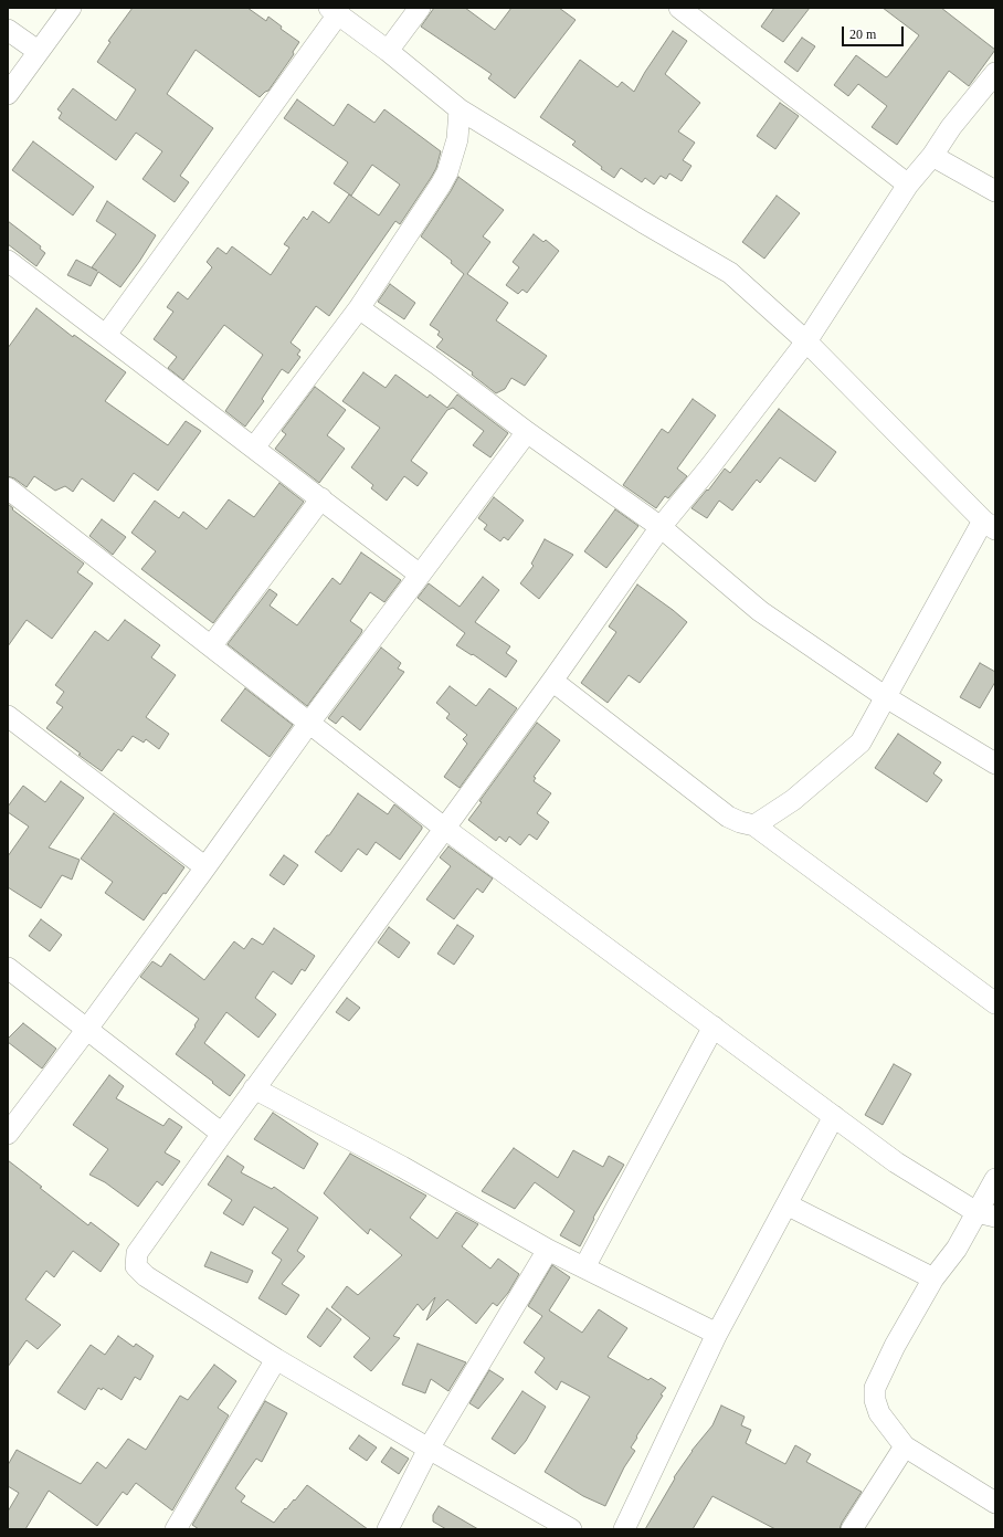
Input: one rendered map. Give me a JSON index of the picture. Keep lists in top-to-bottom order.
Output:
{
  "scale_bar": "20 m"
}
